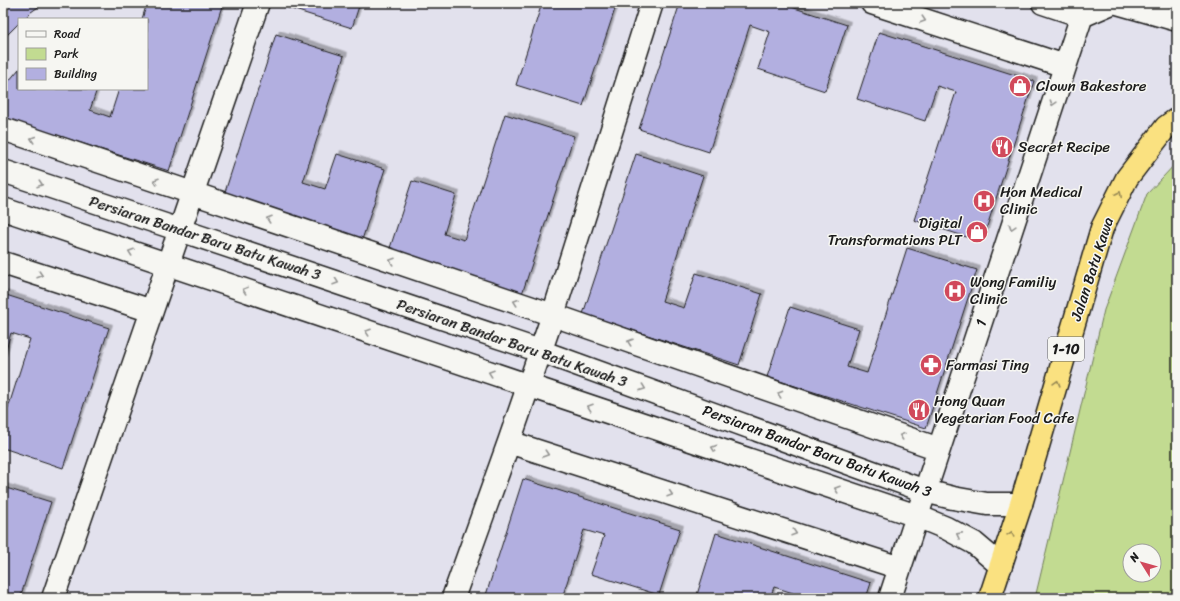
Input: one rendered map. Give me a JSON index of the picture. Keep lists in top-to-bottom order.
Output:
{
  "streets": {
    "highway": ["Jalan Batu Kawa", "1-10"],
    "street": ["Persiaran Bandar Baru Batu Kawah 3", "1"]
  },
  "crossings": [
    ["Persiaran Bandar Baru Batu Kawah 3", "Jalan Batu Kawa"],
    ["Persiaran Bandar Baru Batu Kawah 3", "1"]
  ],
  "one_way": ["Jalan Batu Kawa", "1"],
  "places": {
    "shop": ["Clown Bakestore", "Digital Transformations PLT"],
    "restaurant": ["Secret Recipe", "Hong Quan Vegetarian Food Cafe"],
    "hospital": ["Hon Medical Clinic", "Wong Familiy Clinic"],
    "pharmacy": ["Farmasi Ting"]
  },
  "legend": ["Road", "Park", "Building"],
  "north": "top left"
}
